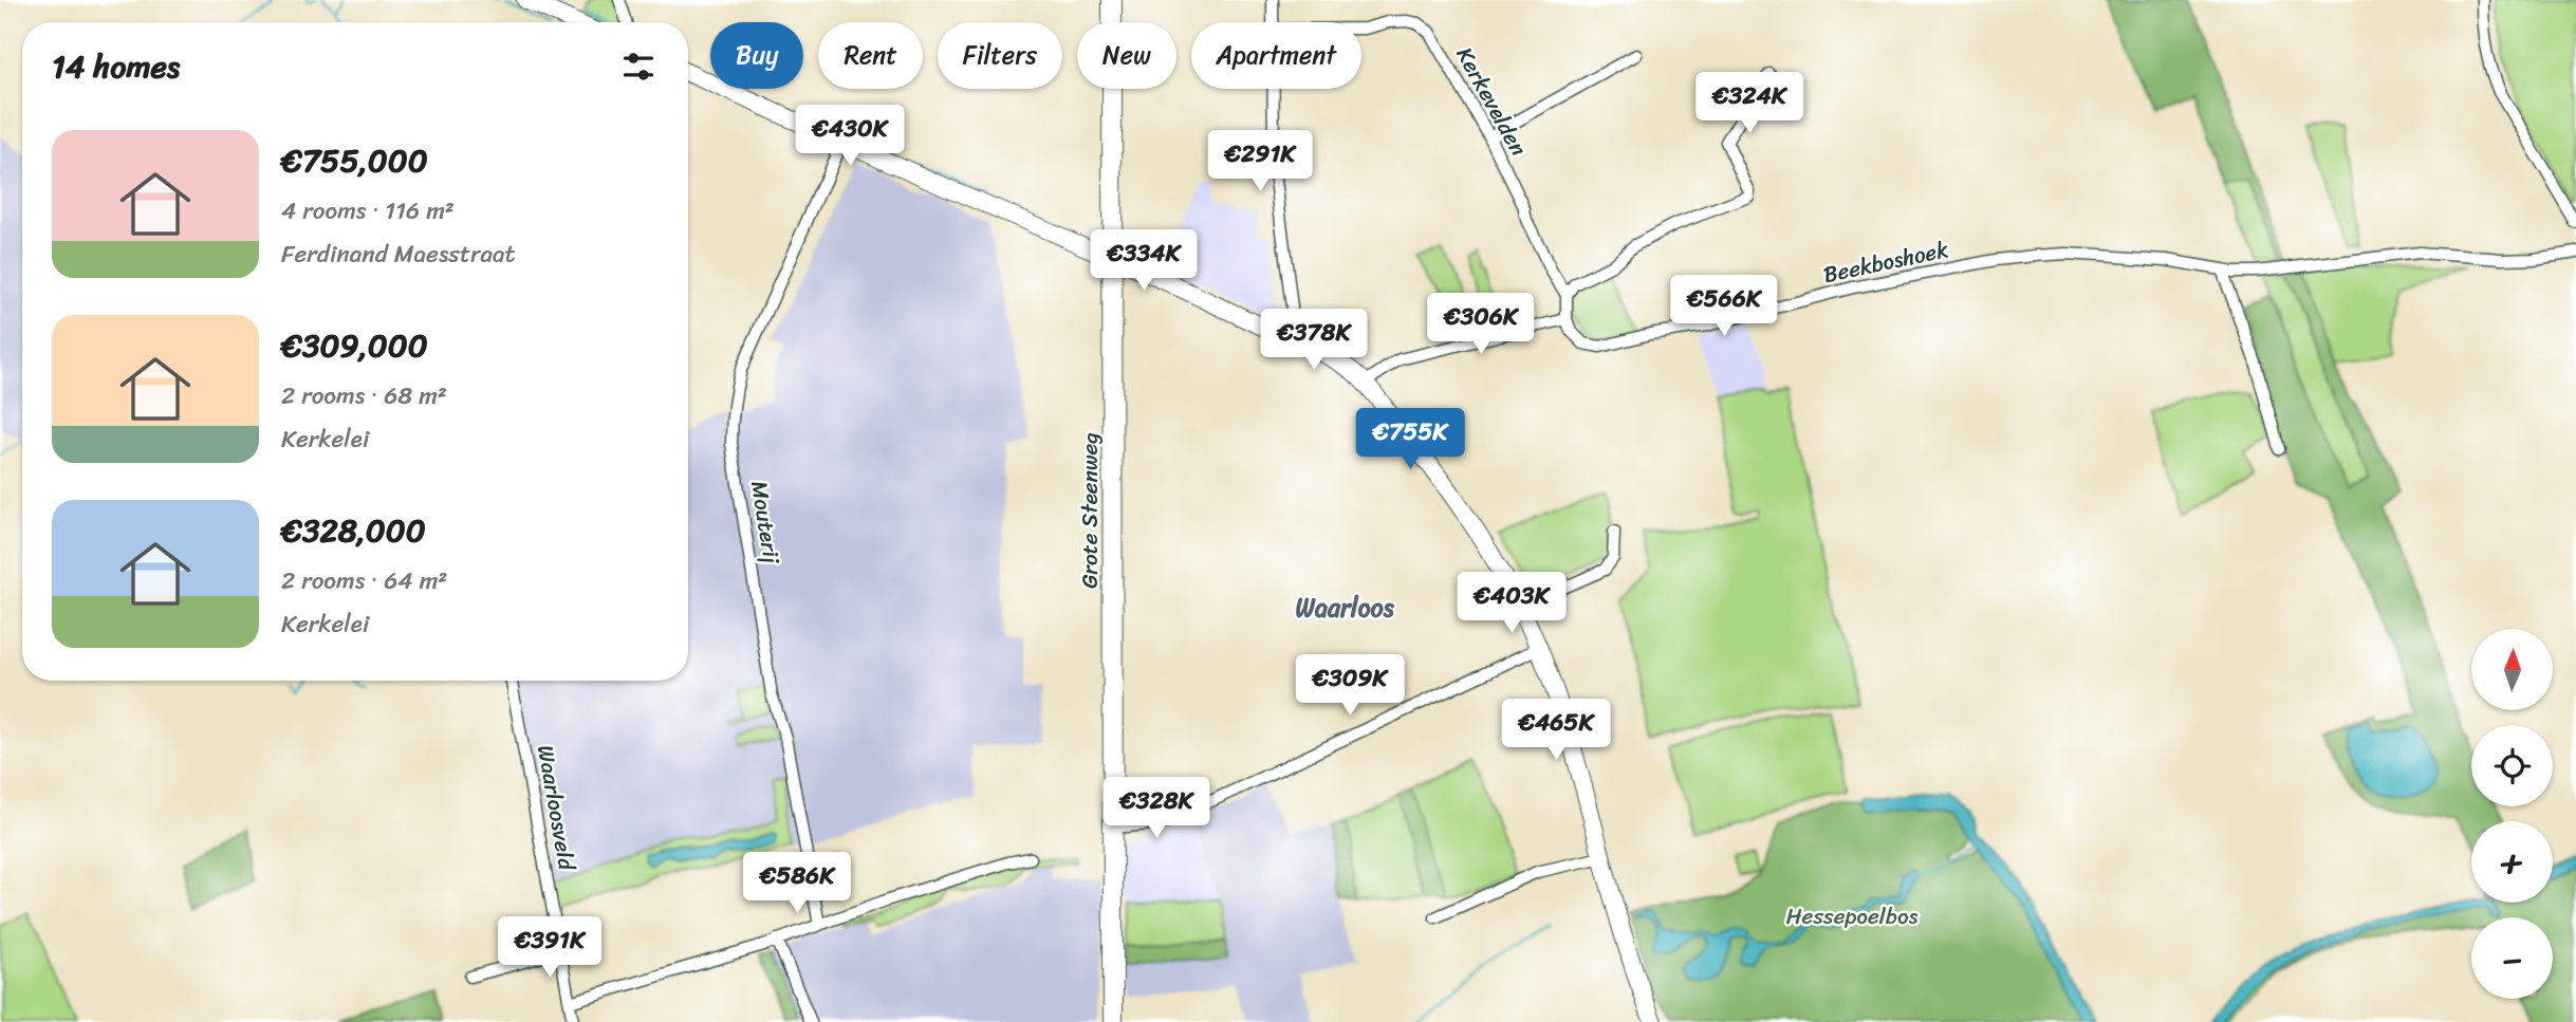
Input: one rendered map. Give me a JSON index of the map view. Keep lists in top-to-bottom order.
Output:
{
  "streets": {
    "main road": ["Grote Steenweg"],
    "street": [
      "Kerkevelden",
      "Beekboshoek",
      "Mouterij",
      "Waarloosveld"
    ]
  },
  "districts": ["Waarloos"],
  "parks": ["Hessepoelbos"],
  "north": "top",
  "page": {
    "chip": [
      "Buy",
      "Rent",
      "Filters",
      "New",
      "Apartment"
    ],
    "heading": "14 homes",
    "price": [
      "€324K",
      "€430K",
      "€291K",
      "€334K",
      "€566K",
      "€306K",
      "€378K",
      "€755K",
      "€403K",
      "€309K",
      "€465K",
      "€328K",
      "€586K",
      "€391K"
    ],
    "list": [
      {
        "name": "€755,000",
        "note": "4 rooms · 116 m² · Ferdinand Maesstraat"
      },
      {
        "name": "€309,000",
        "note": "2 rooms · 68 m² · Kerkelei"
      },
      {
        "name": "€328,000",
        "note": "2 rooms · 64 m² · Kerkelei"
      }
    ],
    "map_buttons": ["+", "−"]
  }
}
